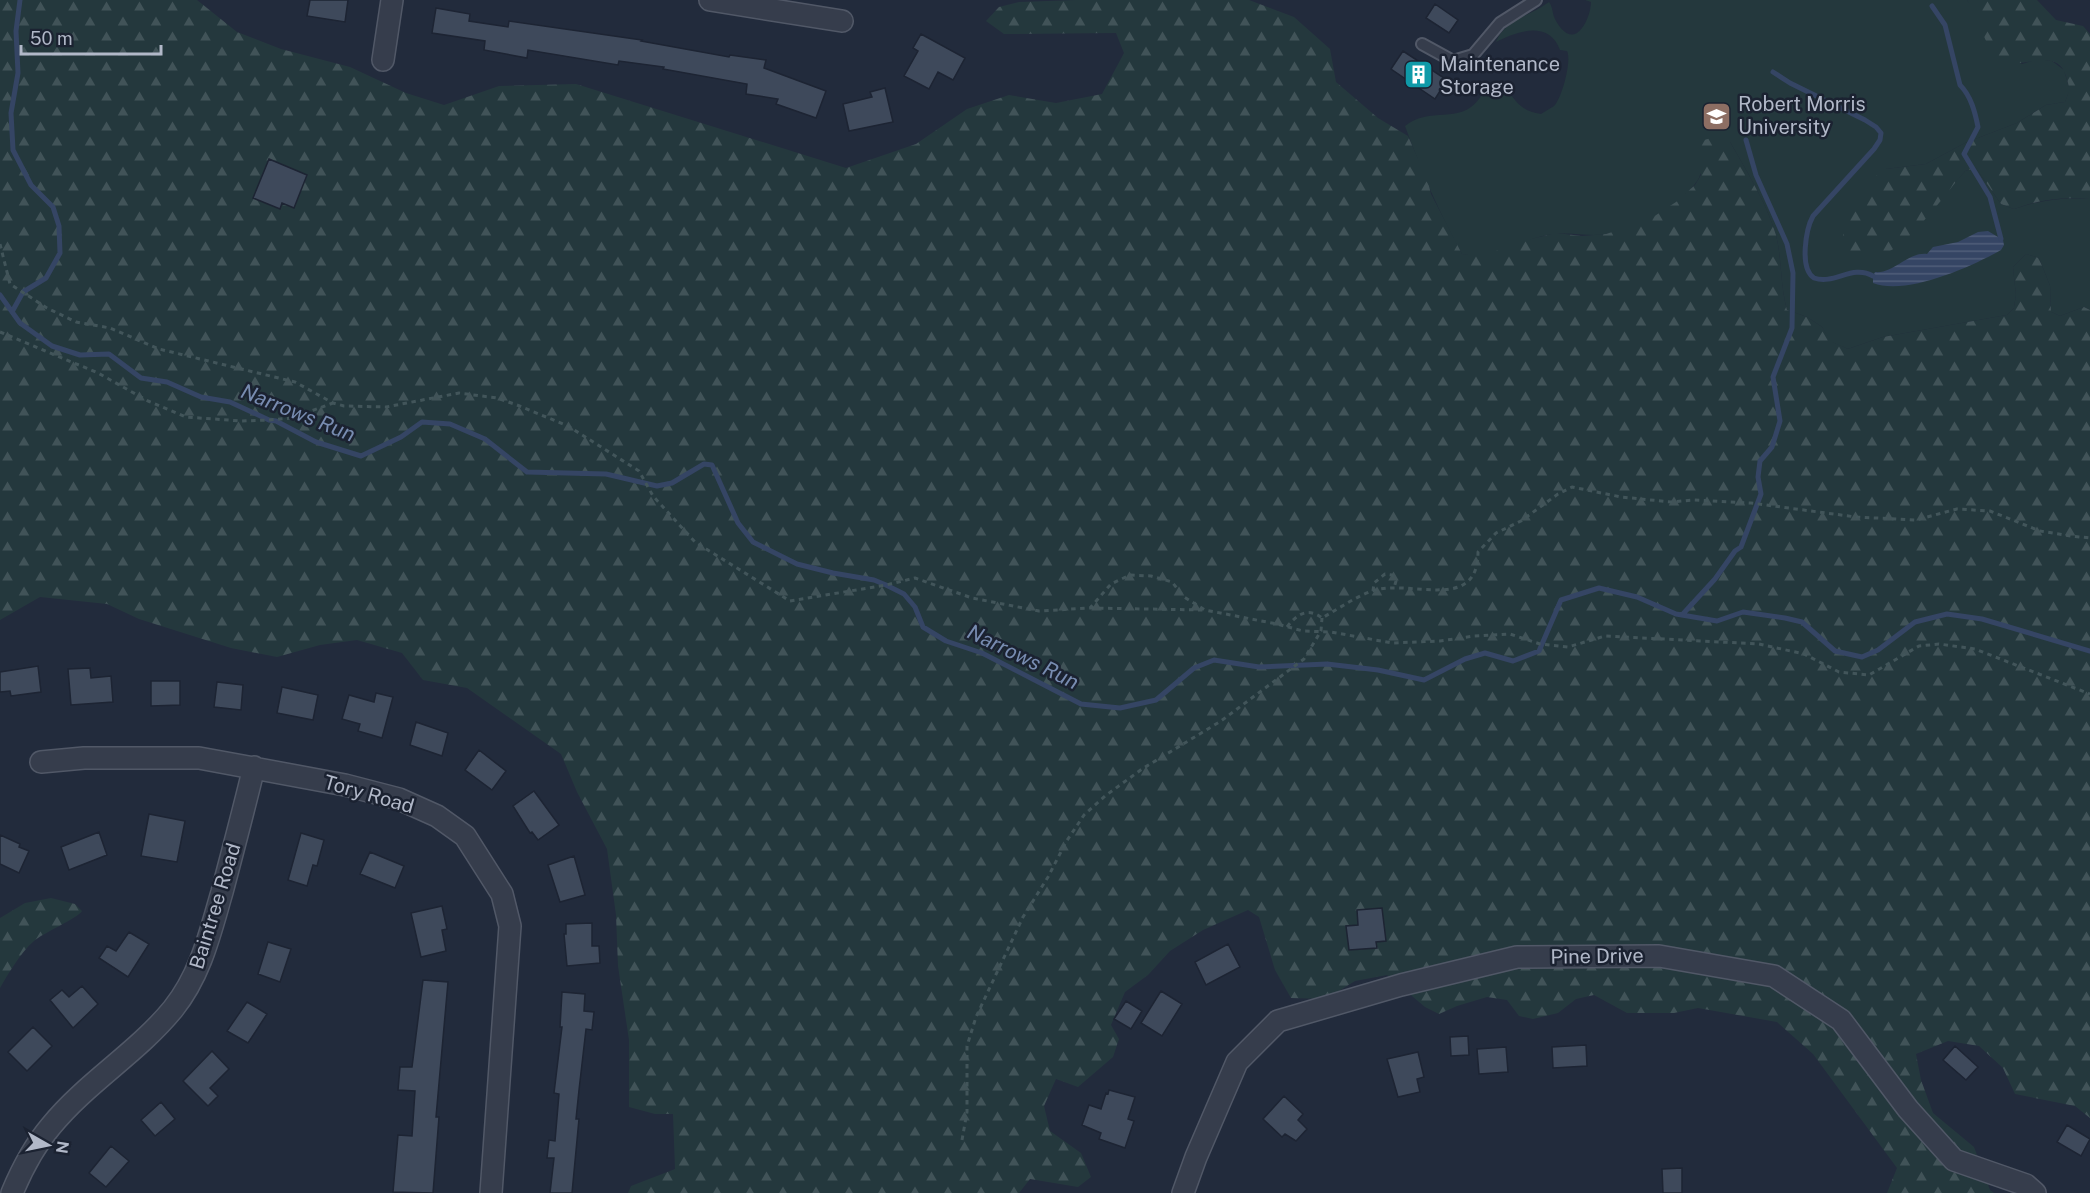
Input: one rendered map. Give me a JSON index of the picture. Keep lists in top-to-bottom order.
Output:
{
  "streets": {
    "street": ["Tory Road", "Baintree Road", "Pine Drive"]
  },
  "crossings": [
    ["Tory Road", "Baintree Road"]
  ],
  "water": ["Narrows Run"],
  "places": {
    "building": ["Maintenance Storage"],
    "school or university": ["Robert Morris University"]
  },
  "scale_bar": "50 m",
  "north": "right"
}
